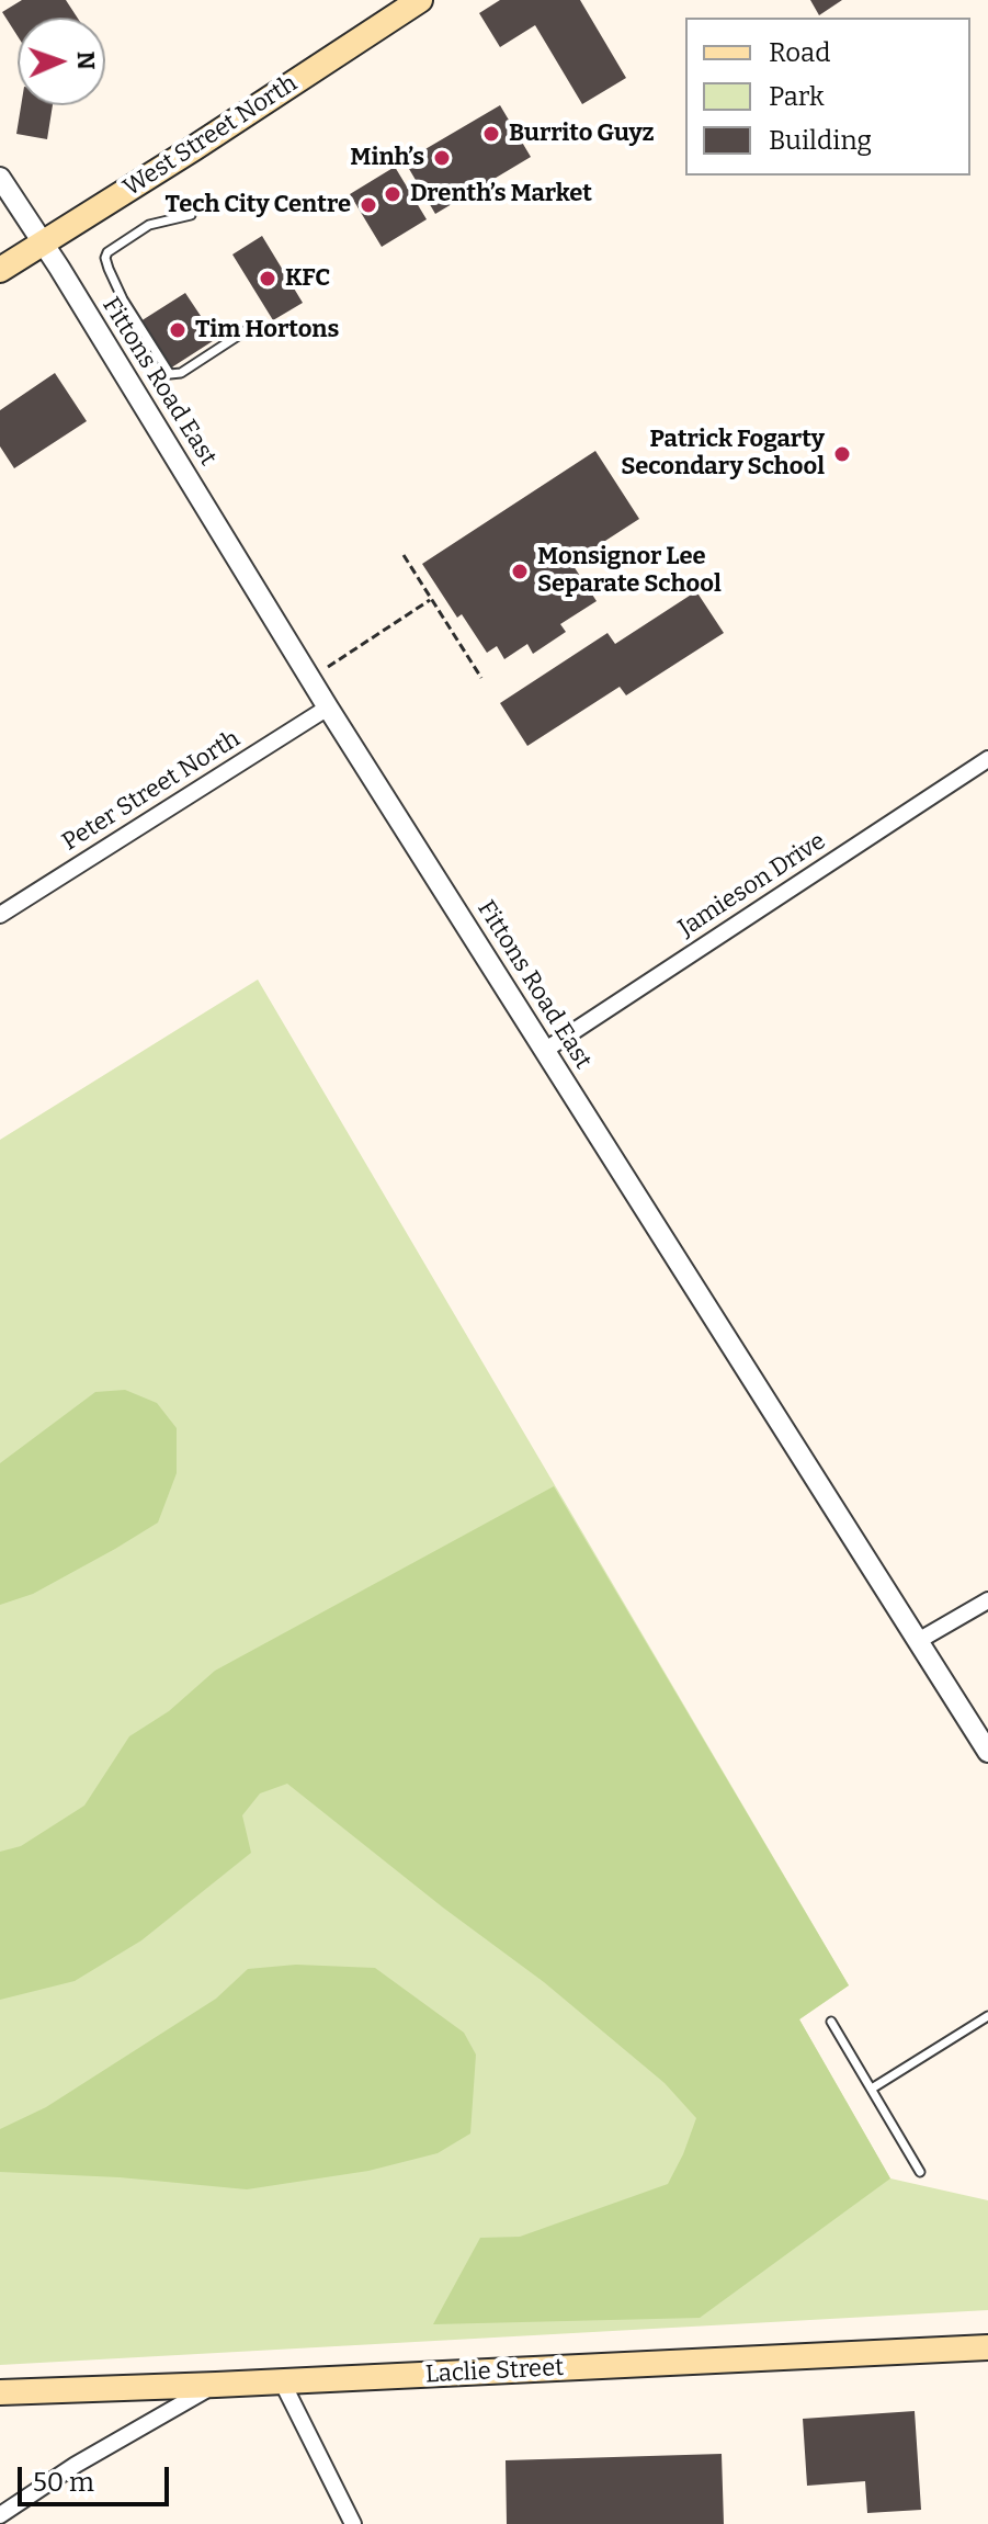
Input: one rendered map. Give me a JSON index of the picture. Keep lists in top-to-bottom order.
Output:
{
  "streets": {
    "main road": ["West Street North", "Laclie Street"],
    "street": ["Fittons Road East", "Peter Street North", "Jamieson Drive"]
  },
  "crossings": [
    ["West Street North", "Fittons Road East"],
    ["Fittons Road East", "Peter Street North"],
    ["Fittons Road East", "Jamieson Drive"]
  ],
  "places": [
    "Burrito Guyz",
    "Minh’s",
    "Drenth’s Market",
    "Tech City Centre",
    "KFC",
    "Tim Hortons",
    "Patrick Fogarty Secondary School",
    "Monsignor Lee Separate School"
  ],
  "legend": ["Road", "Park", "Building"],
  "scale_bar": "50 m",
  "north": "right"
}
